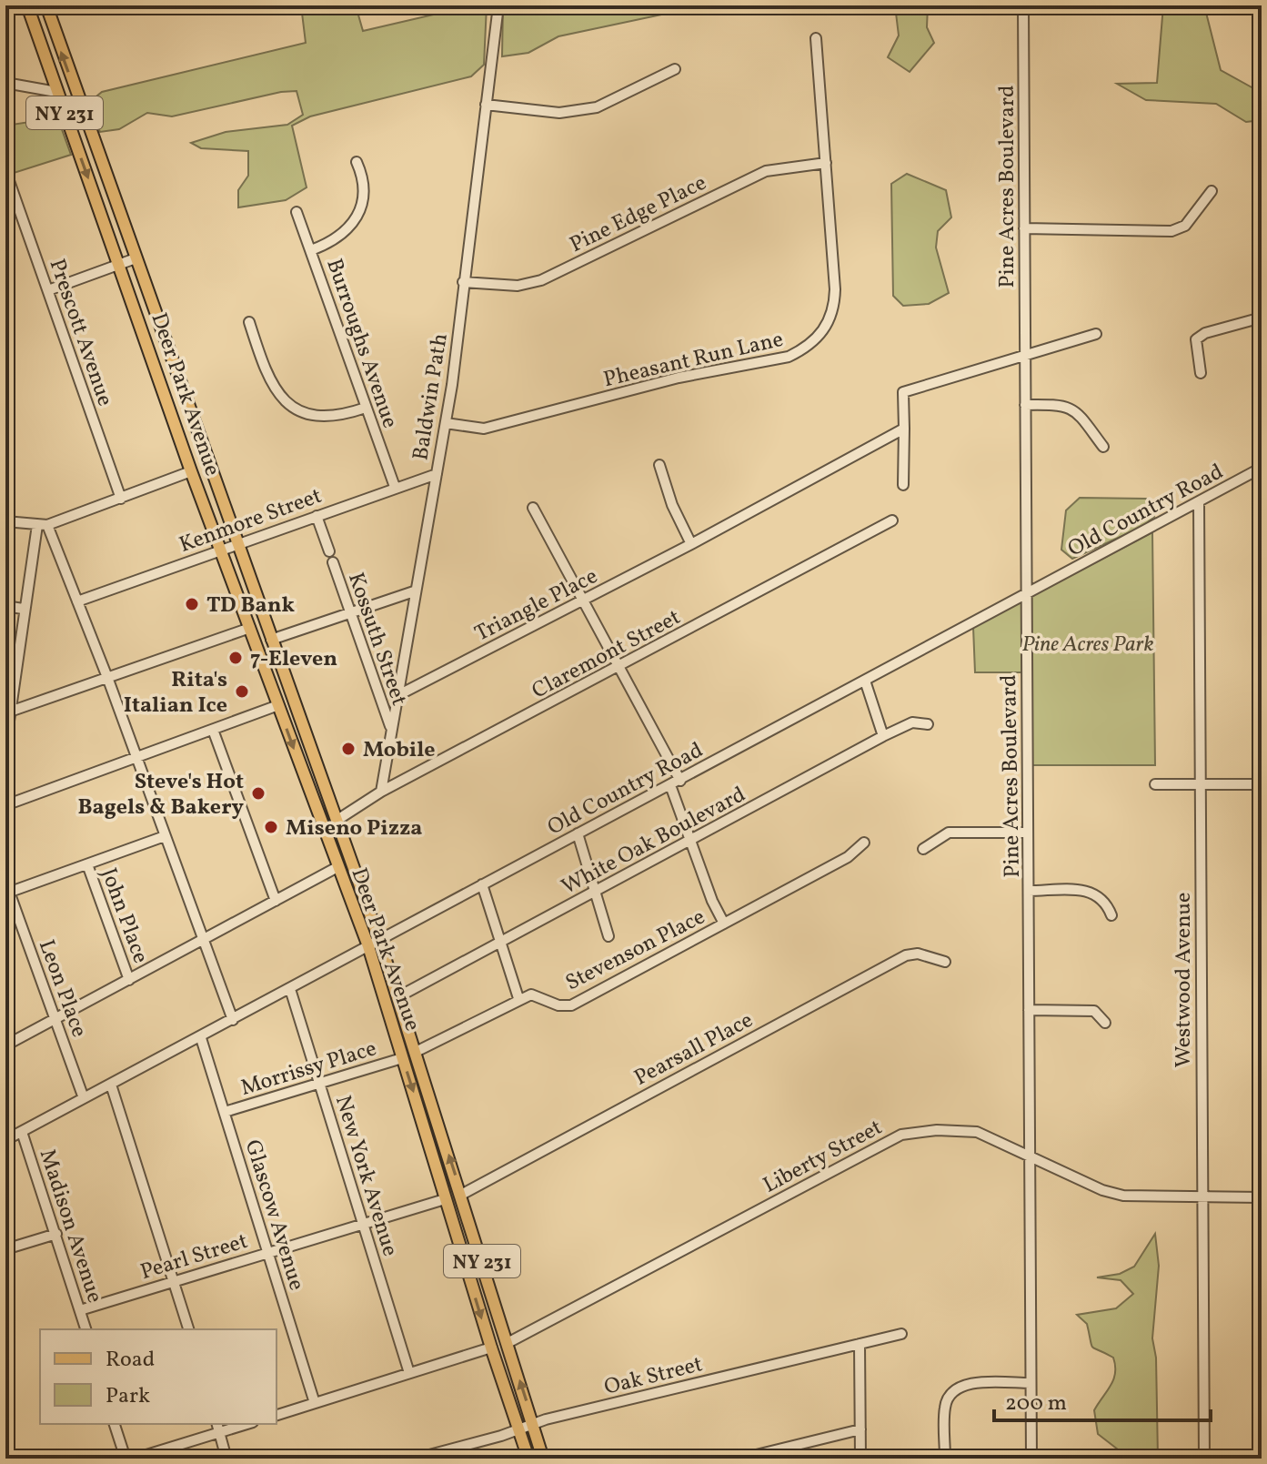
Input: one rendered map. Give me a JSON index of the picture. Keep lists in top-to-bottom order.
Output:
{
  "streets": {
    "main road": ["NY 231", "Deer Park Avenue"],
    "street": [
      "Pine Acres Boulevard",
      "Pine Edge Place",
      "Prescott Avenue",
      "Burroughs Avenue",
      "Pheasant Run Lane",
      "Baldwin Path",
      "Old Country Road",
      "Kenmore Street",
      "Triangle Place",
      "Kossuth Street",
      "Claremont Street",
      "White Oak Boulevard",
      "John Place",
      "Stevenson Place",
      "Westwood Avenue",
      "Leon Place",
      "Pearsall Place",
      "Morrissy Place",
      "Liberty Street",
      "New York Avenue",
      "Glascow Avenue",
      "Madison Avenue",
      "Pearl Street",
      "Oak Street"
    ]
  },
  "crossings": [
    ["Pine Acres Boulevard", "Old Country Road"],
    ["Pine Acres Boulevard", "Liberty Street"],
    ["Pine Edge Place", "Pheasant Run Lane"],
    ["Pine Edge Place", "Baldwin Path"],
    ["Burroughs Avenue", "Kenmore Street"],
    ["Pheasant Run Lane", "Baldwin Path"],
    ["Deer Park Avenue", "Old Country Road"],
    ["Deer Park Avenue", "Kenmore Street"],
    ["Deer Park Avenue", "Claremont Street"],
    ["Deer Park Avenue", "White Oak Boulevard"],
    ["Deer Park Avenue", "Pearsall Place"],
    ["Deer Park Avenue", "Morrissy Place"],
    ["Deer Park Avenue", "Liberty Street"],
    ["Deer Park Avenue", "Pearl Street"],
    ["Deer Park Avenue", "Oak Street"],
    ["Baldwin Path", "Kenmore Street"],
    ["Baldwin Path", "Triangle Place"],
    ["Baldwin Path", "Kossuth Street"],
    ["Baldwin Path", "Claremont Street"],
    ["Old Country Road", "Westwood Avenue"],
    ["Old Country Road", "Leon Place"],
    ["Old Country Road", "New York Avenue"],
    ["Old Country Road", "Glascow Avenue"],
    ["Old Country Road", "Madison Avenue"],
    ["Kenmore Street", "Kossuth Street"],
    ["Westwood Avenue", "Liberty Street"],
    ["Morrissy Place", "New York Avenue"],
    ["Morrissy Place", "Glascow Avenue"],
    ["New York Avenue", "Pearl Street"],
    ["Glascow Avenue", "Pearl Street"],
    ["Madison Avenue", "Pearl Street"]
  ],
  "parks": ["Pine Acres Park"],
  "places": [
    "TD Bank",
    "7-Eleven",
    "Rita's Italian Ice",
    "Mobile",
    "Steve's Hot Bagels & Bakery",
    "Miseno Pizza"
  ],
  "legend": ["Road", "Park"],
  "scale_bar": "200 m"
}
